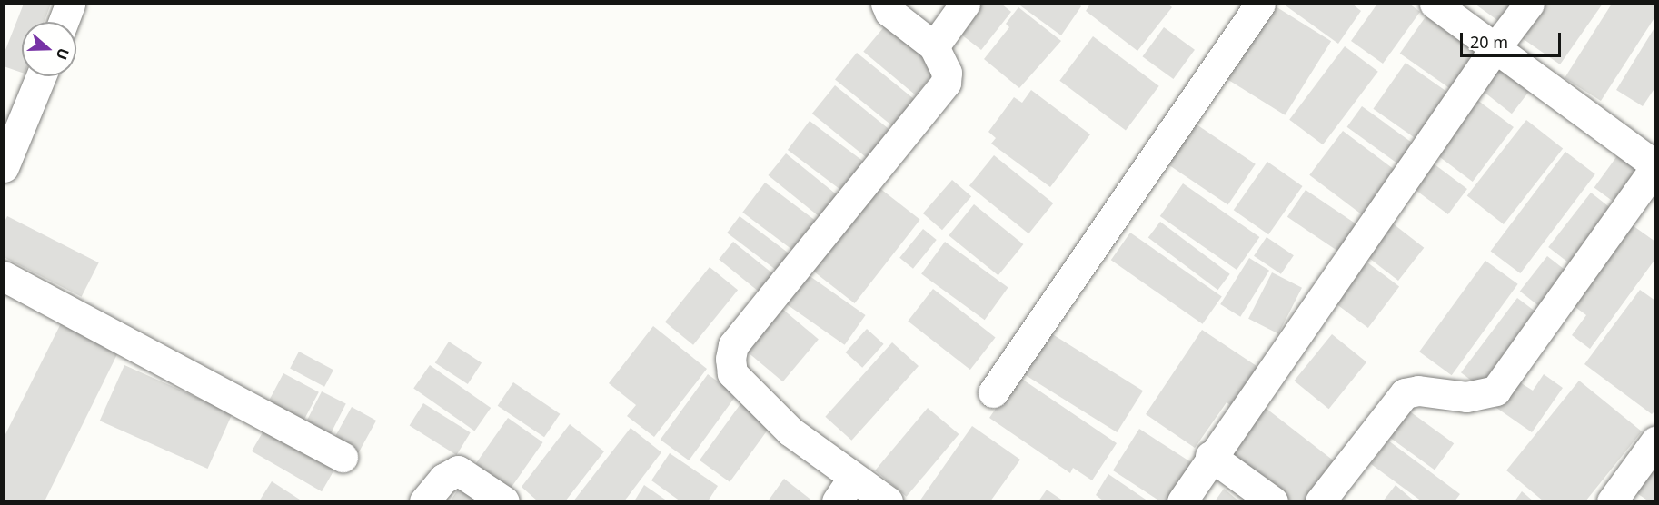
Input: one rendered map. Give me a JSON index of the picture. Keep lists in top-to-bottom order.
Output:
{
  "scale_bar": "20 m",
  "north": "right"
}
